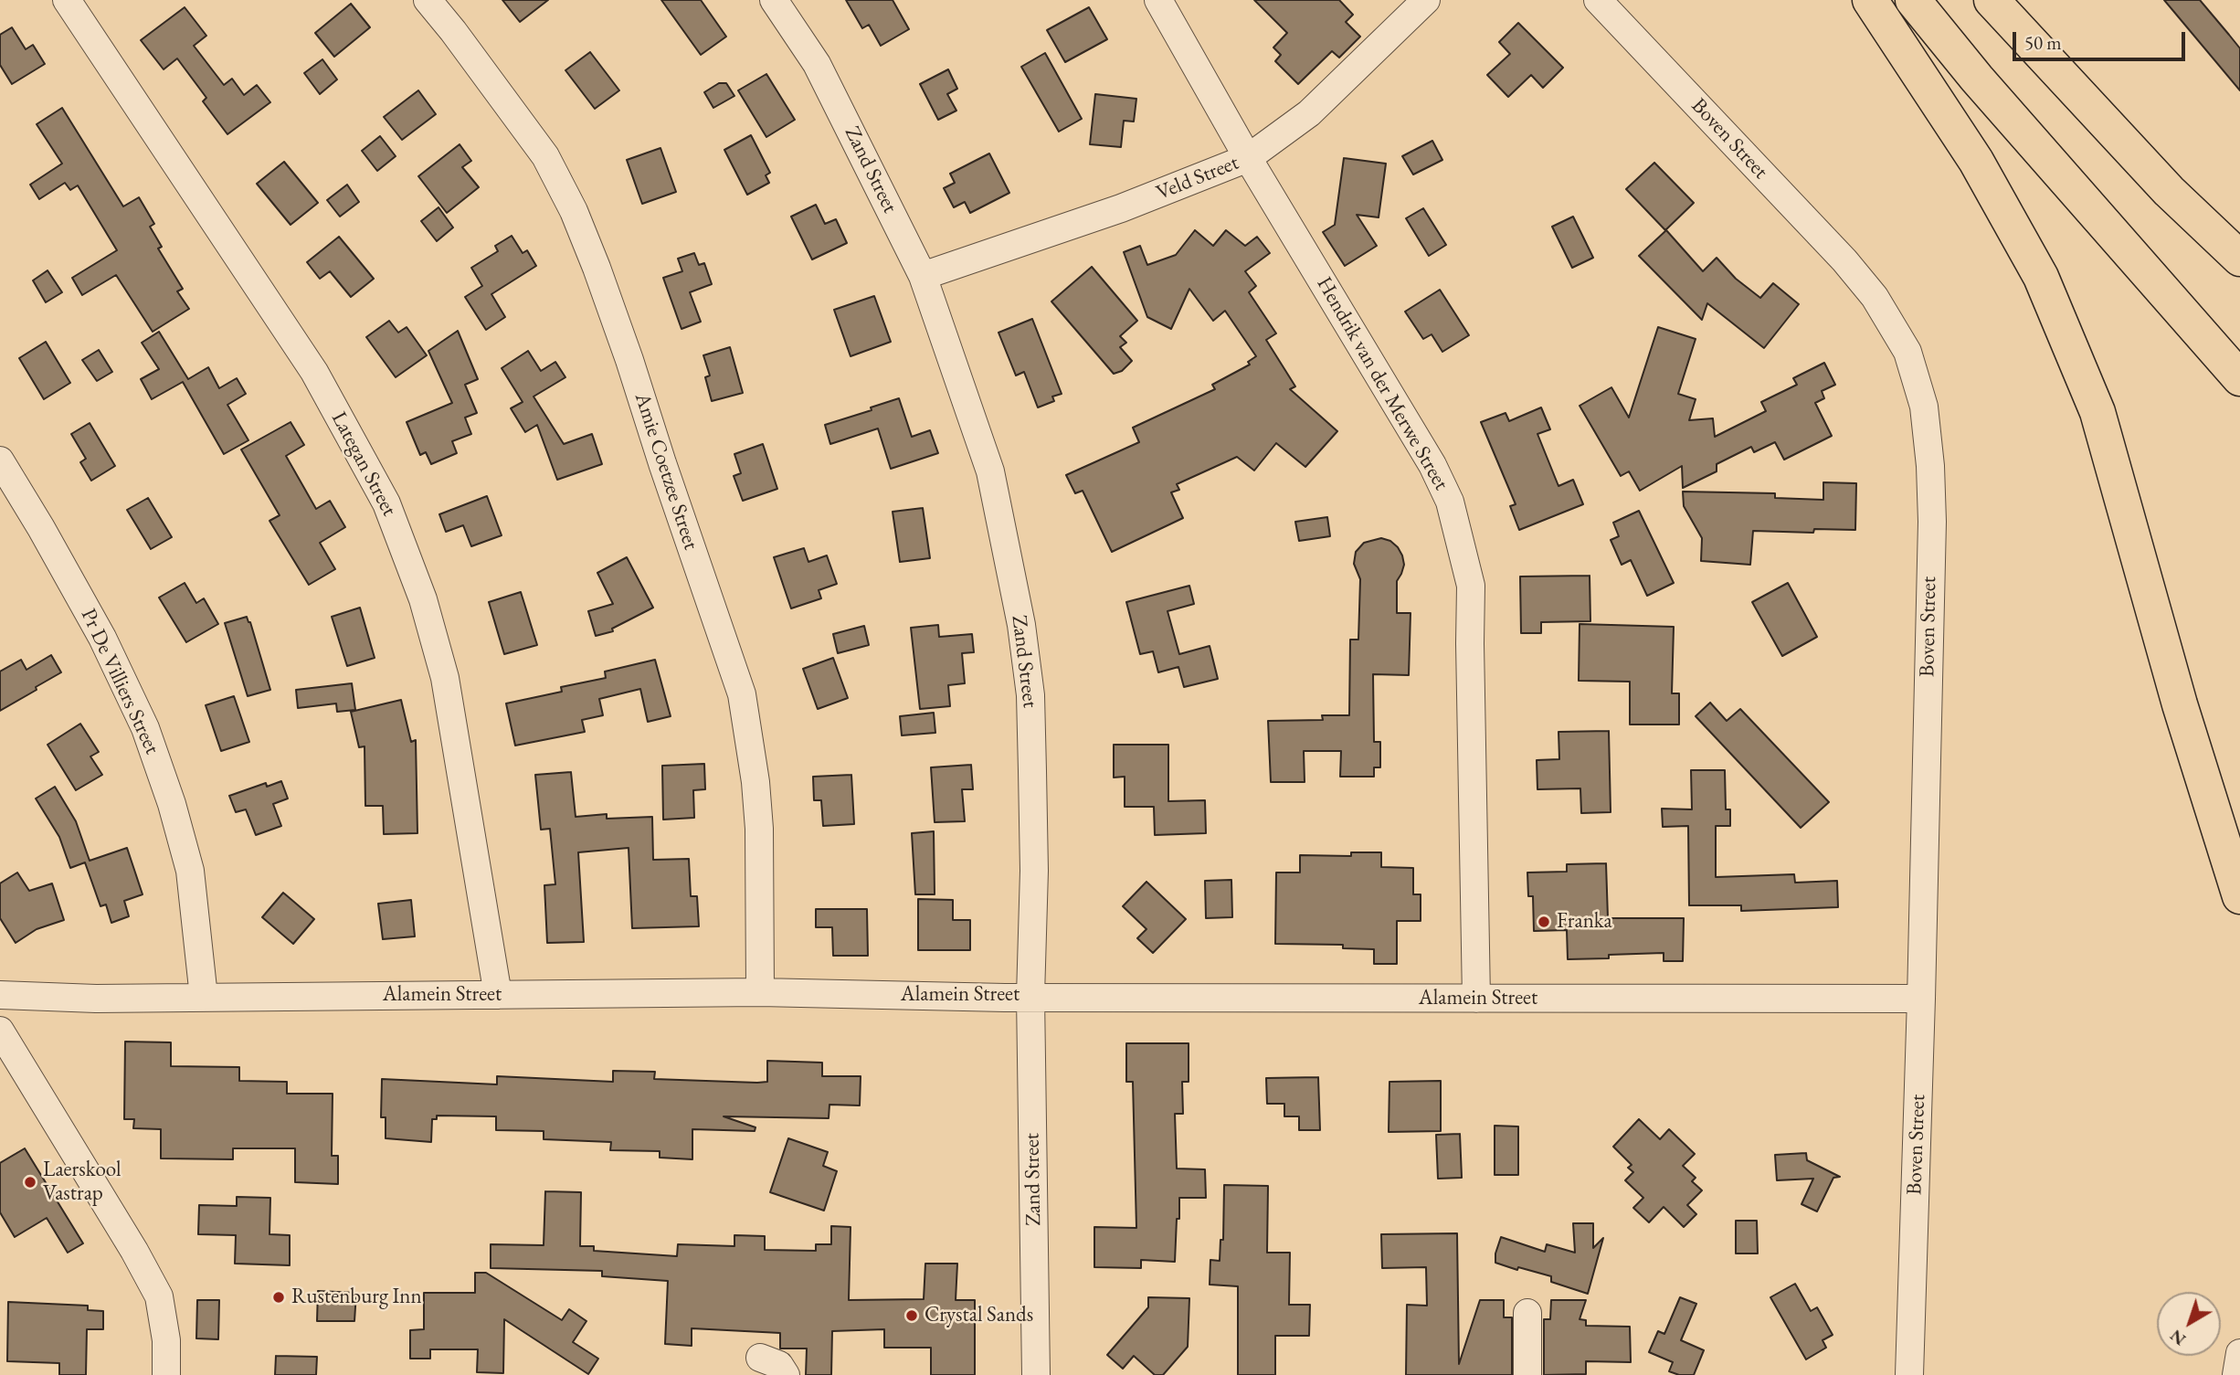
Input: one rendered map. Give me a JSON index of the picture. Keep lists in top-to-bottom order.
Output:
{
  "streets": {
    "street": [
      "Boven Street",
      "Zand Street",
      "Veld Street",
      "Hendrik van der Merwe Street",
      "Lategan Street",
      "Amie Coetzee Street",
      "Pr De Villiers Street",
      "Alamein Street"
    ]
  },
  "crossings": [
    ["Boven Street", "Alamein Street"],
    ["Zand Street", "Veld Street"],
    ["Zand Street", "Alamein Street"],
    ["Veld Street", "Hendrik van der Merwe Street"],
    ["Hendrik van der Merwe Street", "Alamein Street"],
    ["Lategan Street", "Alamein Street"],
    ["Amie Coetzee Street", "Alamein Street"],
    ["Pr De Villiers Street", "Alamein Street"]
  ],
  "places": [
    "Franka",
    "Laerskool Vastrap",
    "Rustenburg Inn",
    "Crystal Sands"
  ],
  "scale_bar": "50 m",
  "north": "bottom left"
}
